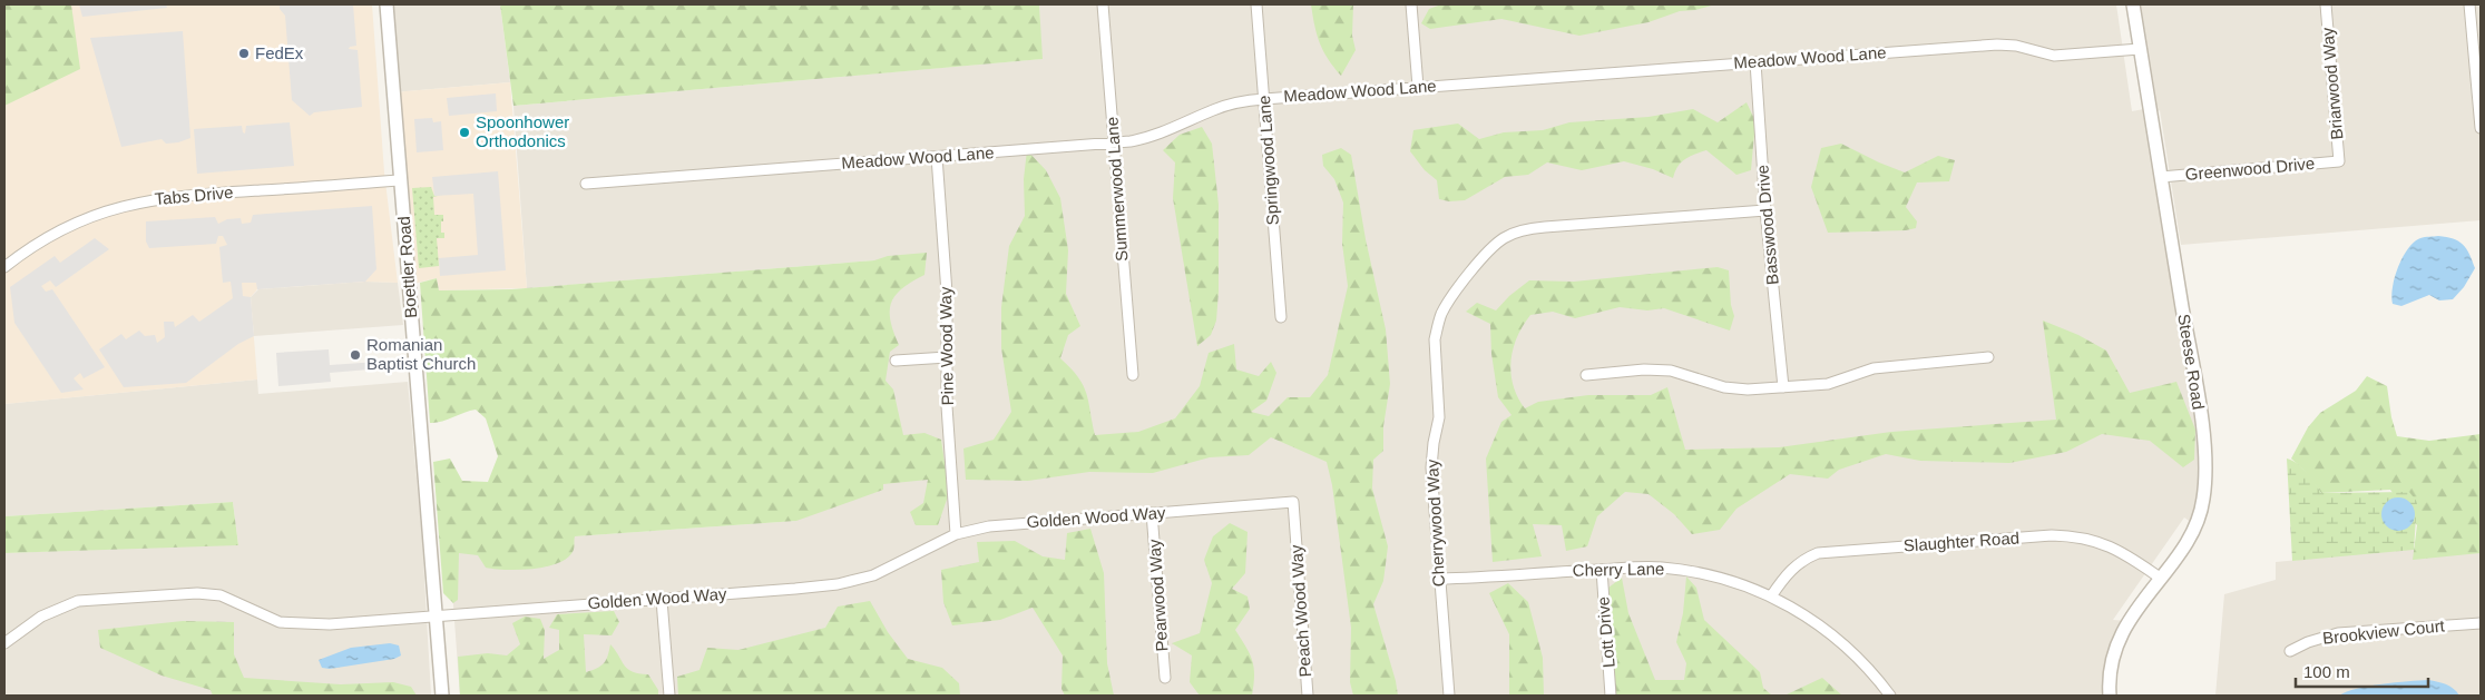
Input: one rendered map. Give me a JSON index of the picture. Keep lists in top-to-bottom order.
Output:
{
  "streets": {
    "street": [
      "Meadow Wood Lane",
      "Briarwood Way",
      "Springwood Lane",
      "Greenwood Drive",
      "Summerwood Lane",
      "Tabs Drive",
      "Basswood Drive",
      "Boettler Road",
      "Pine Wood Way",
      "Steese Road",
      "Golden Wood Way",
      "Cherrywood Way",
      "Slaughter Road",
      "Cherry Lane",
      "Pearwood Way",
      "Peach Wood Way",
      "Lott Drive",
      "Brookview Court"
    ]
  },
  "crossings": [
    ["Meadow Wood Lane", "Springwood Lane"],
    ["Meadow Wood Lane", "Summerwood Lane"],
    ["Meadow Wood Lane", "Basswood Drive"],
    ["Meadow Wood Lane", "Pine Wood Way"],
    ["Meadow Wood Lane", "Steese Road"],
    ["Briarwood Way", "Greenwood Drive"],
    ["Greenwood Drive", "Steese Road"],
    ["Tabs Drive", "Boettler Road"],
    ["Basswood Drive", "Cherrywood Way"],
    ["Boettler Road", "Golden Wood Way"],
    ["Pine Wood Way", "Golden Wood Way"],
    ["Steese Road", "Slaughter Road"],
    ["Golden Wood Way", "Pearwood Way"],
    ["Golden Wood Way", "Peach Wood Way"],
    ["Cherrywood Way", "Cherry Lane"],
    ["Slaughter Road", "Cherry Lane"],
    ["Cherry Lane", "Lott Drive"]
  ],
  "places": ["FedEx", "Spoonhower Orthodonics", "Romanian Baptist Church"],
  "scale_bar": "100 m"
}
